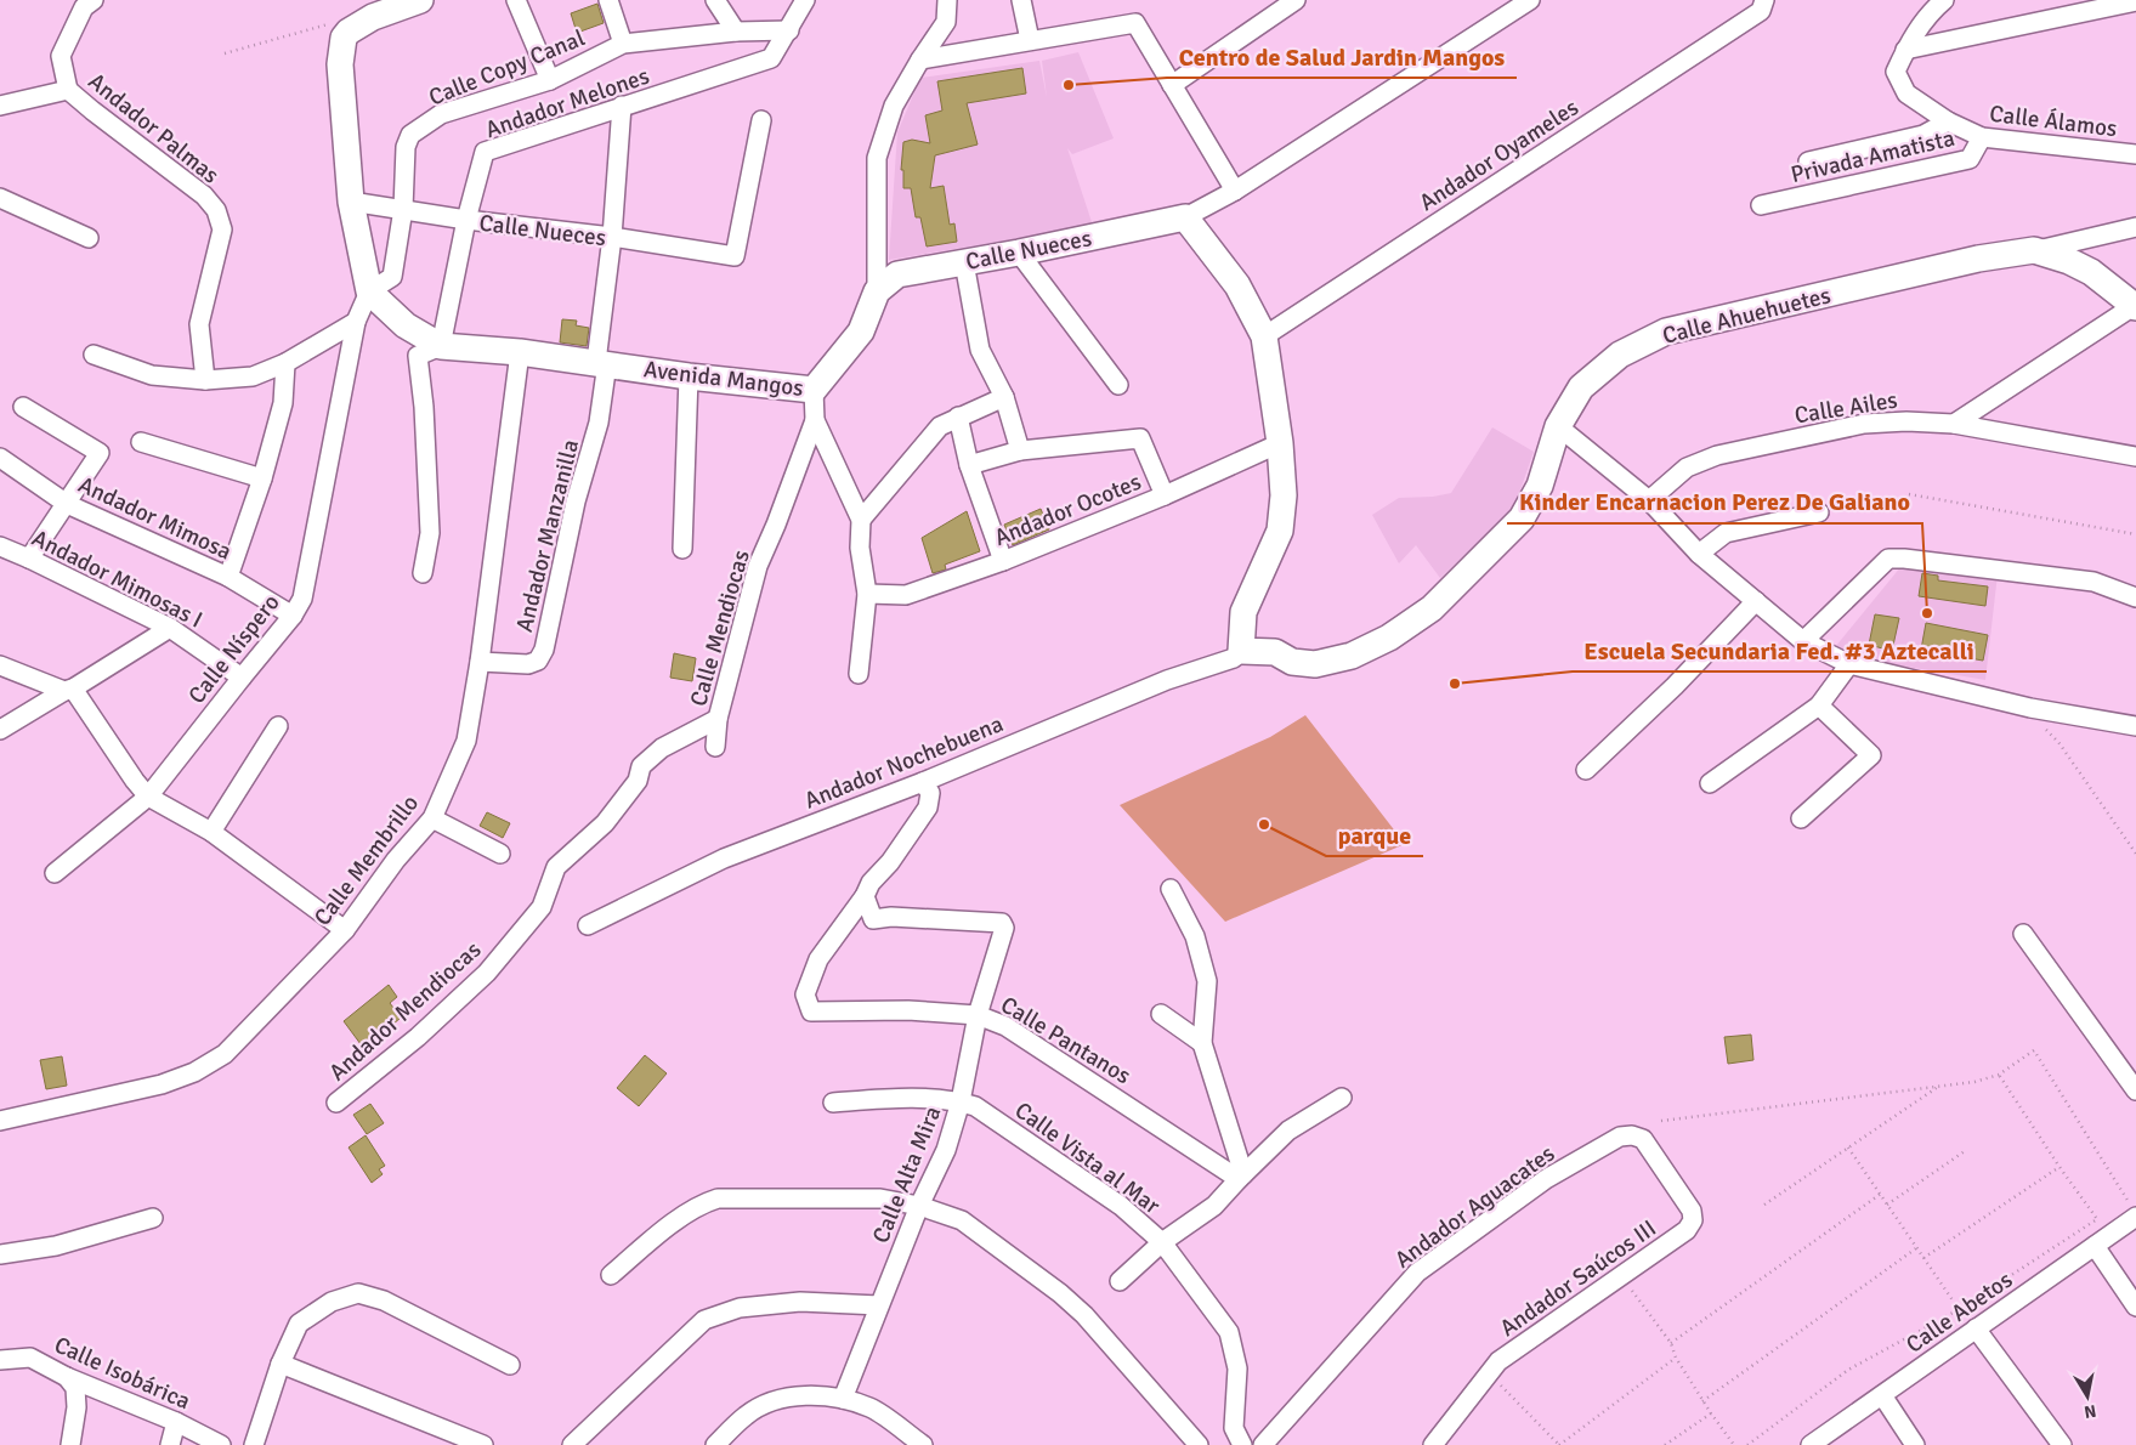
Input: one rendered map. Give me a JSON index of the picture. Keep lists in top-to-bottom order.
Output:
{
  "streets": {
    "main road": ["Calle Nueces", "Calle Ahuehuetes", "Avenida Mangos"],
    "street": [
      "Calle Copy Canal",
      "Andador Melones",
      "Calle Álamos",
      "Andador Palmas",
      "Andador Oyameles",
      "Privada Amatista",
      "Calle Ailes",
      "Andador Ocotes",
      "Andador Mimosa",
      "Andador Manzanilla",
      "Andador Mimosas I",
      "Calle Mendiocas",
      "Calle Níspero",
      "Andador Nochebuena",
      "Calle Membrillo",
      "Andador Mendiocas",
      "Calle Pantanos",
      "Calle Vista al Mar",
      "Calle Alta Mira",
      "Andador Aguacates",
      "Andador Saúcos III",
      "Calle Abetos",
      "Calle Isobárica"
    ]
  },
  "crossings": [
    ["Calle Copy Canal", "Andador Melones"],
    ["Calle Copy Canal", "Calle Nueces"],
    ["Calle Copy Canal", "Avenida Mangos"],
    ["Calle Copy Canal", "Calle Níspero"],
    ["Andador Melones", "Calle Nueces"],
    ["Andador Melones", "Avenida Mangos"],
    ["Andador Melones", "Andador Manzanilla"],
    ["Calle Álamos", "Privada Amatista"],
    ["Calle Nueces", "Avenida Mangos"],
    ["Calle Nueces", "Andador Manzanilla"],
    ["Calle Ahuehuetes", "Calle Ailes"],
    ["Calle Ahuehuetes", "Andador Nochebuena"],
    ["Avenida Mangos", "Andador Manzanilla"],
    ["Avenida Mangos", "Calle Níspero"],
    ["Avenida Mangos", "Calle Membrillo"],
    ["Andador Mimosa", "Calle Níspero"],
    ["Andador Manzanilla", "Calle Membrillo"],
    ["Andador Mimosas I", "Calle Níspero"],
    ["Calle Mendiocas", "Andador Mendiocas"],
    ["Calle Pantanos", "Calle Alta Mira"],
    ["Calle Vista al Mar", "Calle Alta Mira"],
    ["Andador Aguacates", "Andador Saúcos III"]
  ],
  "places": [
    "Centro de Salud Jardin Mangos",
    "Kinder Encarnacion Perez De Galiano",
    "Escuela Secundaria Fed. #3 Aztecalli",
    "parque"
  ],
  "north": "bottom"
}
